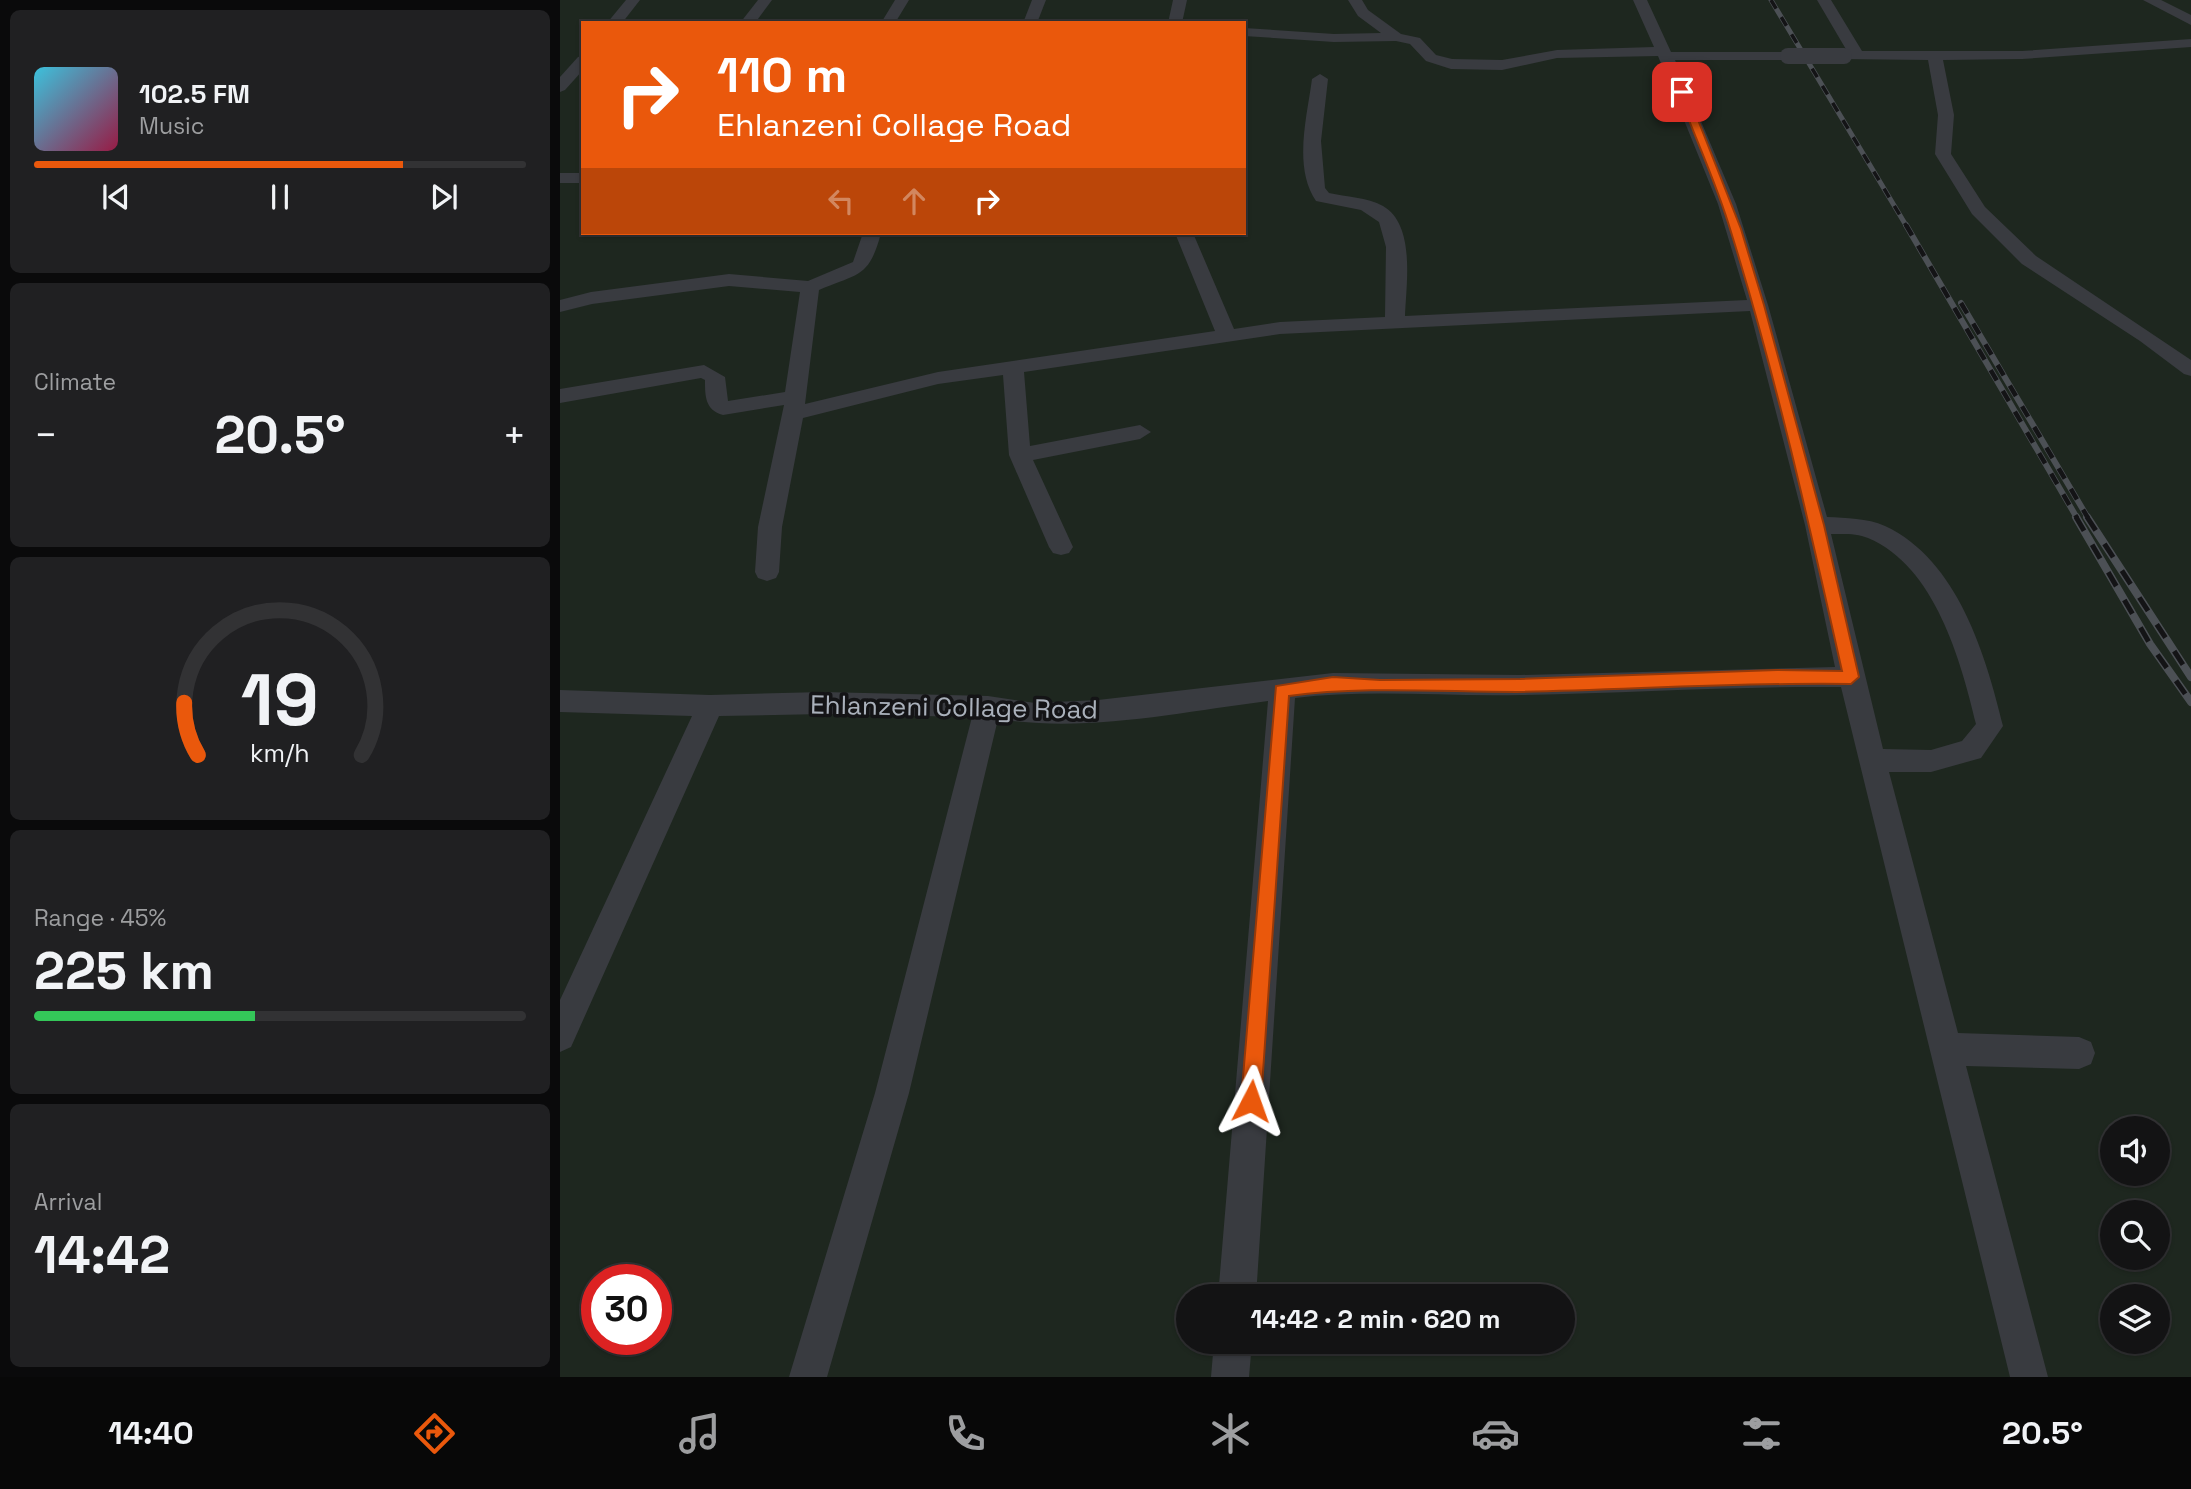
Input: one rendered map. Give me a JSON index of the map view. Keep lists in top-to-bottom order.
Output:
{
  "streets": {
    "street": ["Ehlanzeni Collage Road"]
  },
  "page": {
    "turn": ["110 m", "Ehlanzeni Collage Road"],
    "song": ["102.5 FM", "Music"],
    "tile": [
      "Climate",
      ["Range · 45%", "225 km"],
      ["Arrival", "14:42"]
    ],
    "heat": ["−", "20.5°", "+"],
    "limit": "30",
    "trip": "14:42 · 2 min · 620 m",
    "tabs": ["14:40", "20.5°"],
    "gauge": ["19", "km/h"]
  }
}
